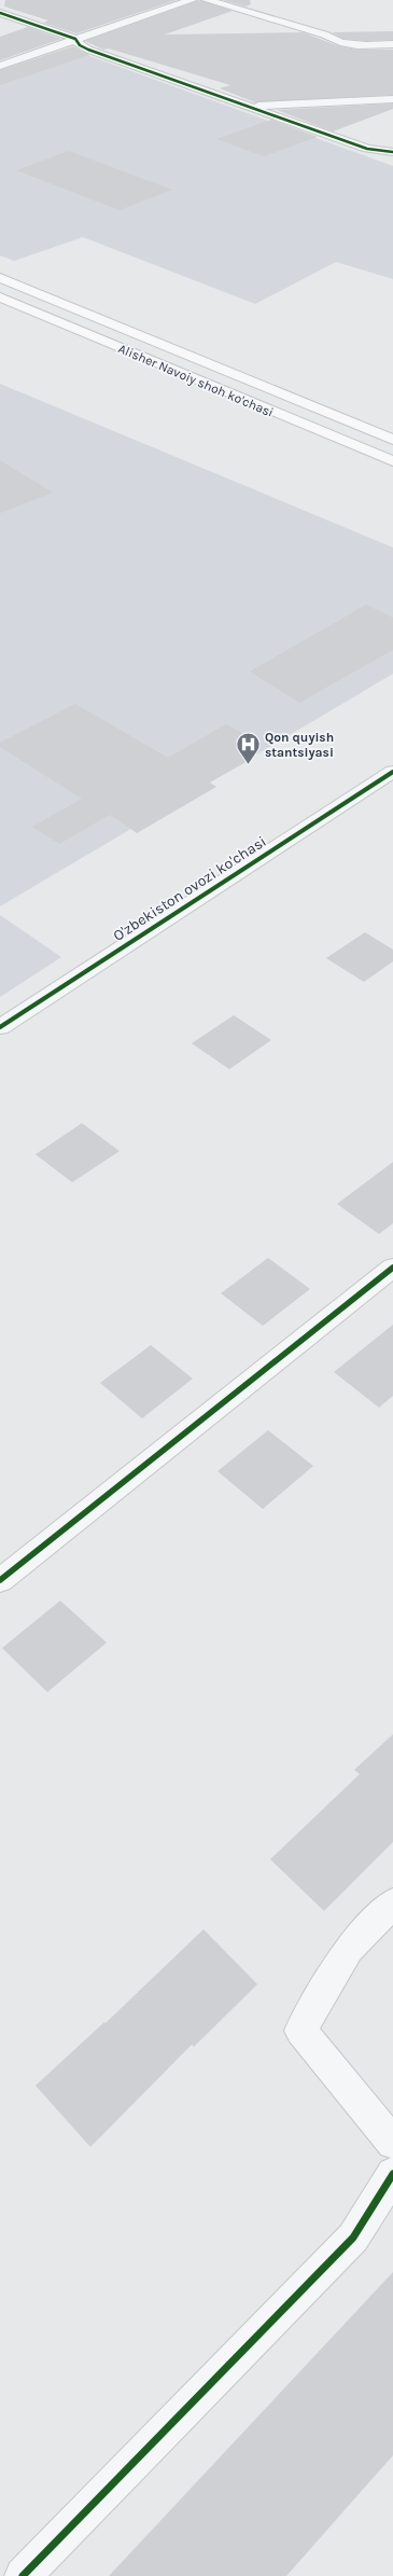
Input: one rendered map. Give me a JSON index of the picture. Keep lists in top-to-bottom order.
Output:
{
  "streets": {
    "main road": ["Alisher Navoiy shoh ko'chasi"],
    "street": ["O'zbekiston ovozi ko'chasi"]
  },
  "places": {
    "hospital": ["Qon quyish stantsiyasi"]
  }
}
